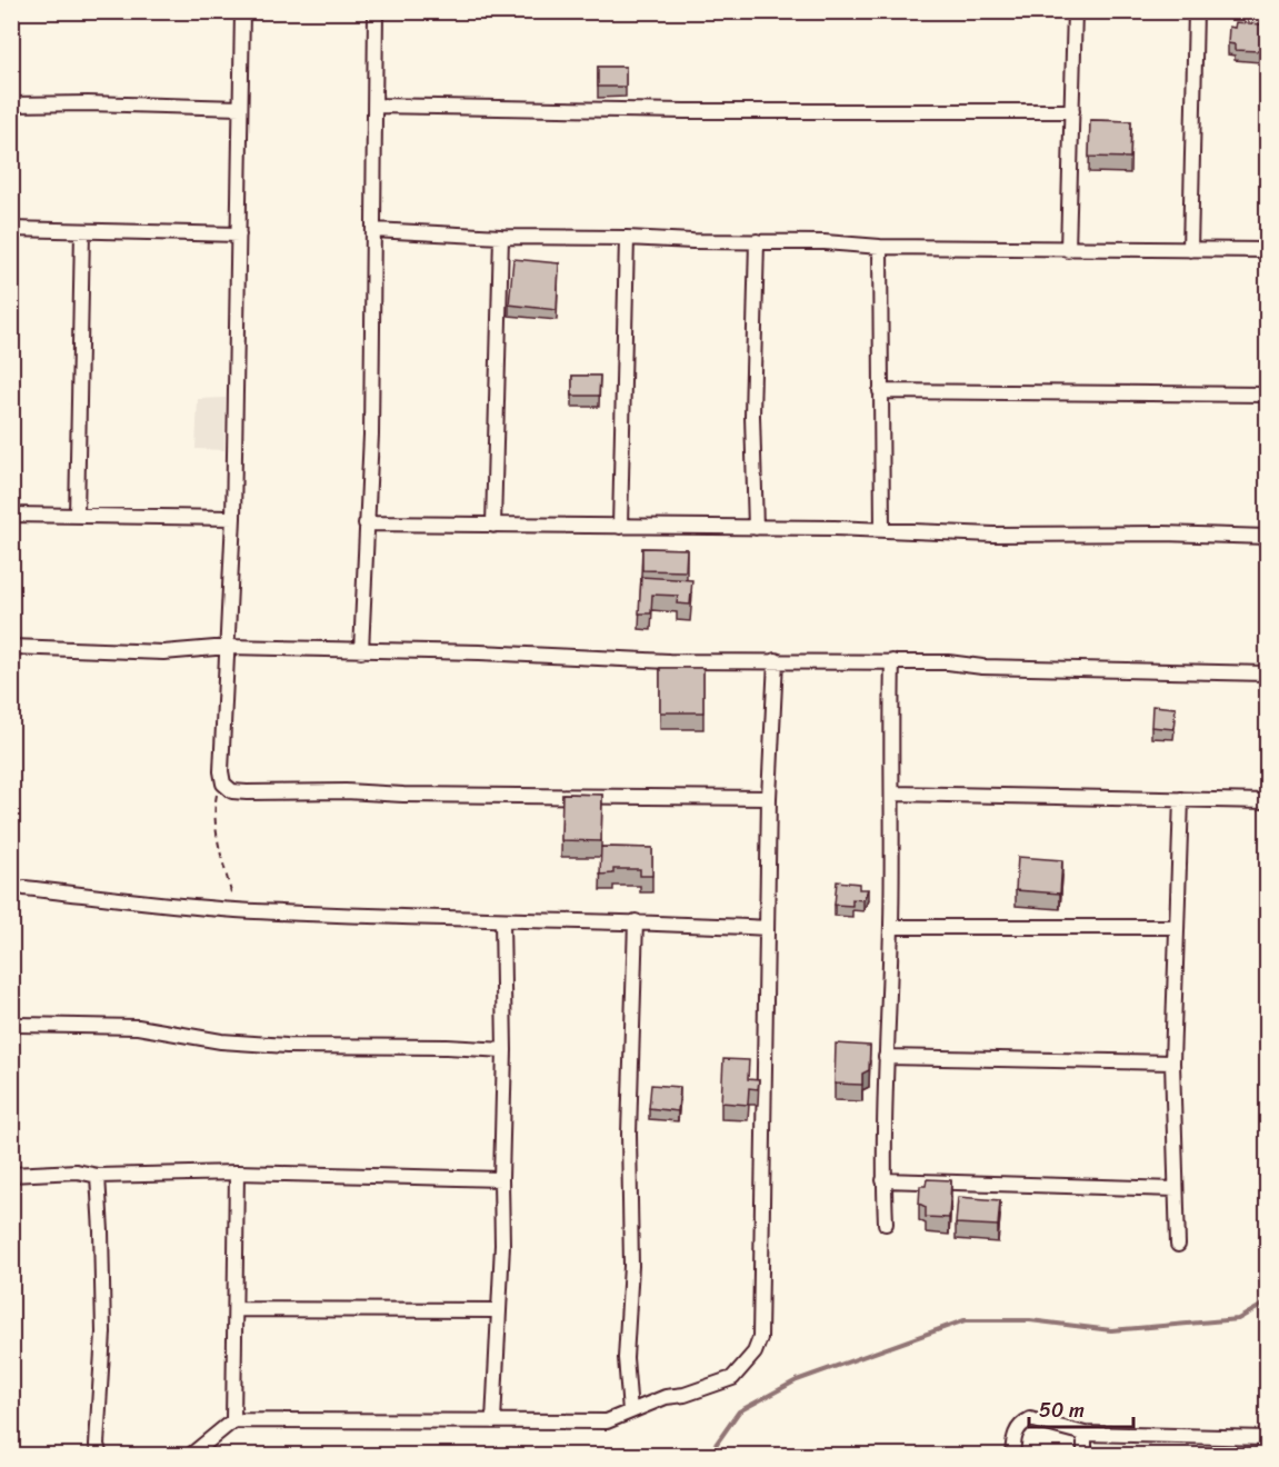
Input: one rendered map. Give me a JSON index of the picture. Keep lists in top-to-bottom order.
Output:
{
  "scale_bar": "50 m"
}
